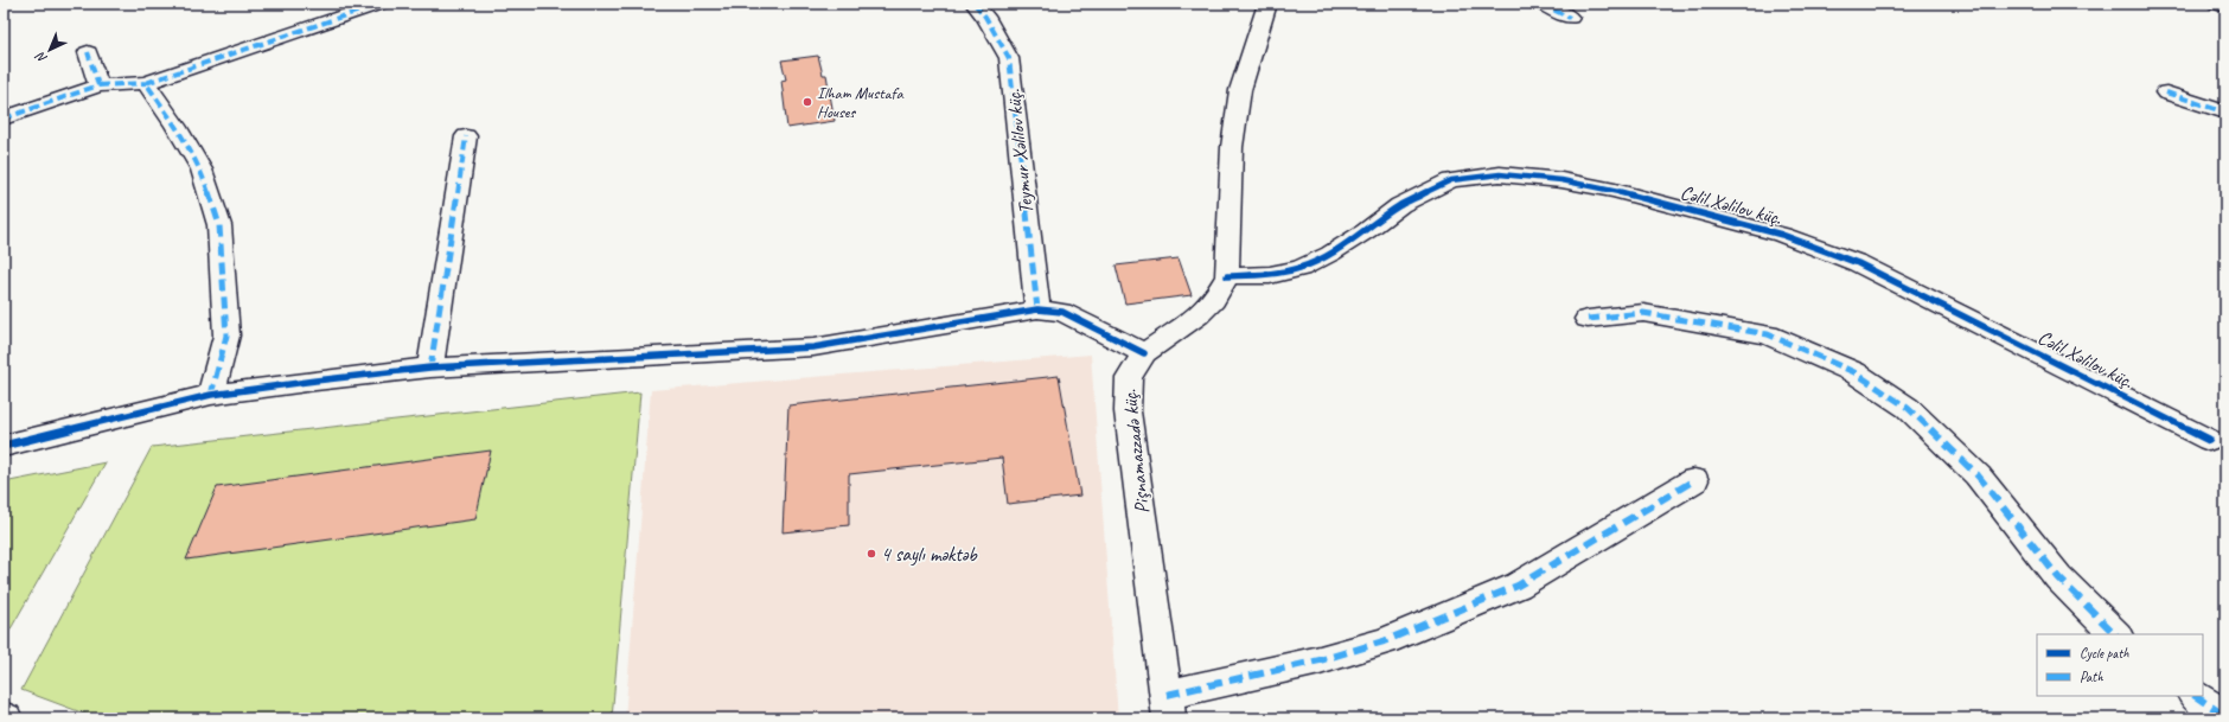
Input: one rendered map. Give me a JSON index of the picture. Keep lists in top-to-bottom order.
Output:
{
  "streets": {
    "street": ["Teymur Xəlilov küç.", "Cəlil Xəlilov küç.", "Pişnamazzadə küç."]
  },
  "crossings": [
    ["Cəlil Xəlilov küç.", "Pişnamazzadə küç."]
  ],
  "places": ["Ilham Mustafa Houses", "4 saylı məktəb"],
  "legend": ["Cycle path", "Path"],
  "north": "bottom left"
}
